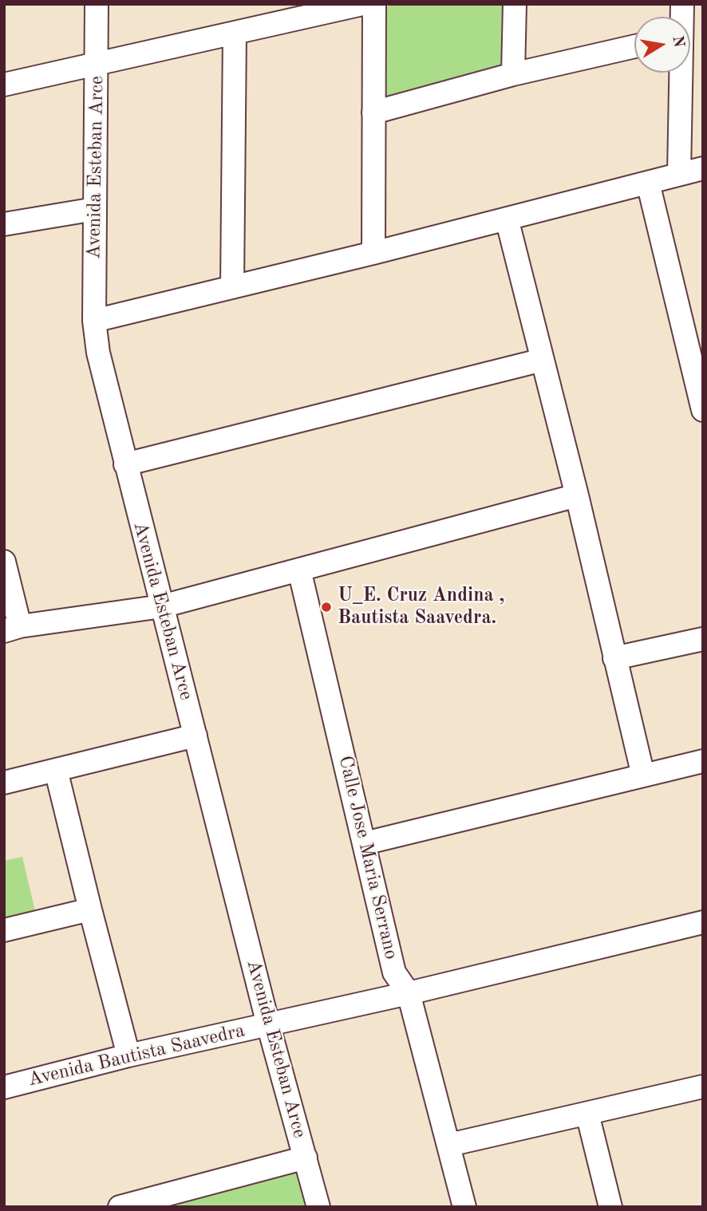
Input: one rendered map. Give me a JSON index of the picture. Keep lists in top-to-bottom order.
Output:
{
  "streets": {
    "street": ["Avenida Esteban Arce", "Calle Jose Maria Serrano", "Avenida Bautista Saavedra"]
  },
  "crossings": [
    ["Avenida Esteban Arce", "Avenida Bautista Saavedra"],
    ["Calle Jose Maria Serrano", "Avenida Bautista Saavedra"]
  ],
  "places": ["U_E. Cruz Andina , Bautista Saavedra."],
  "north": "right"
}
